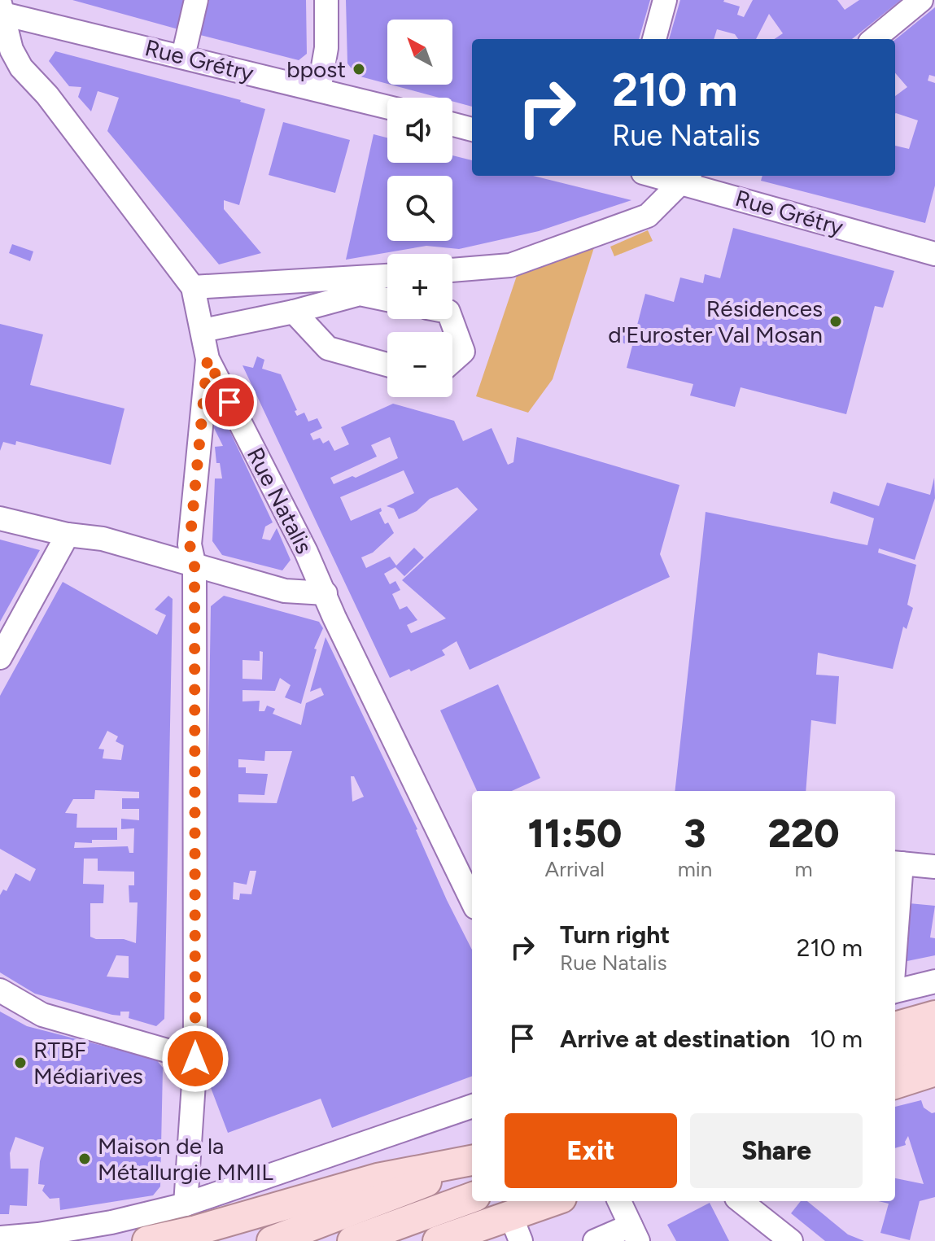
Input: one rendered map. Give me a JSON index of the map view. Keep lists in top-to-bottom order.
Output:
{
  "streets": {
    "street": ["Rue Grétry", "Rue Natalis"]
  },
  "crossings": [
    ["Rue Grétry", "Rue Natalis"]
  ],
  "places": [
    "bpost",
    "Résidences d'Euroster Val Mosan",
    "RTBF Médiarives",
    "Maison de la Métallurgie MMIL"
  ],
  "north": "top left",
  "page": {
    "map_buttons": ["+", "−"],
    "turn": ["210 m", "Rue Natalis"],
    "eta": [
      "11:50",
      "Arrival",
      "3",
      "min",
      "220",
      "m"
    ],
    "list": [
      {
        "name": "Turn right",
        "note": "Rue Natalis",
        "value": "210 m"
      },
      {
        "name": "Arrive at destination",
        "value": "10 m"
      }
    ],
    "buttons": ["Exit", "Share"]
  }
}
